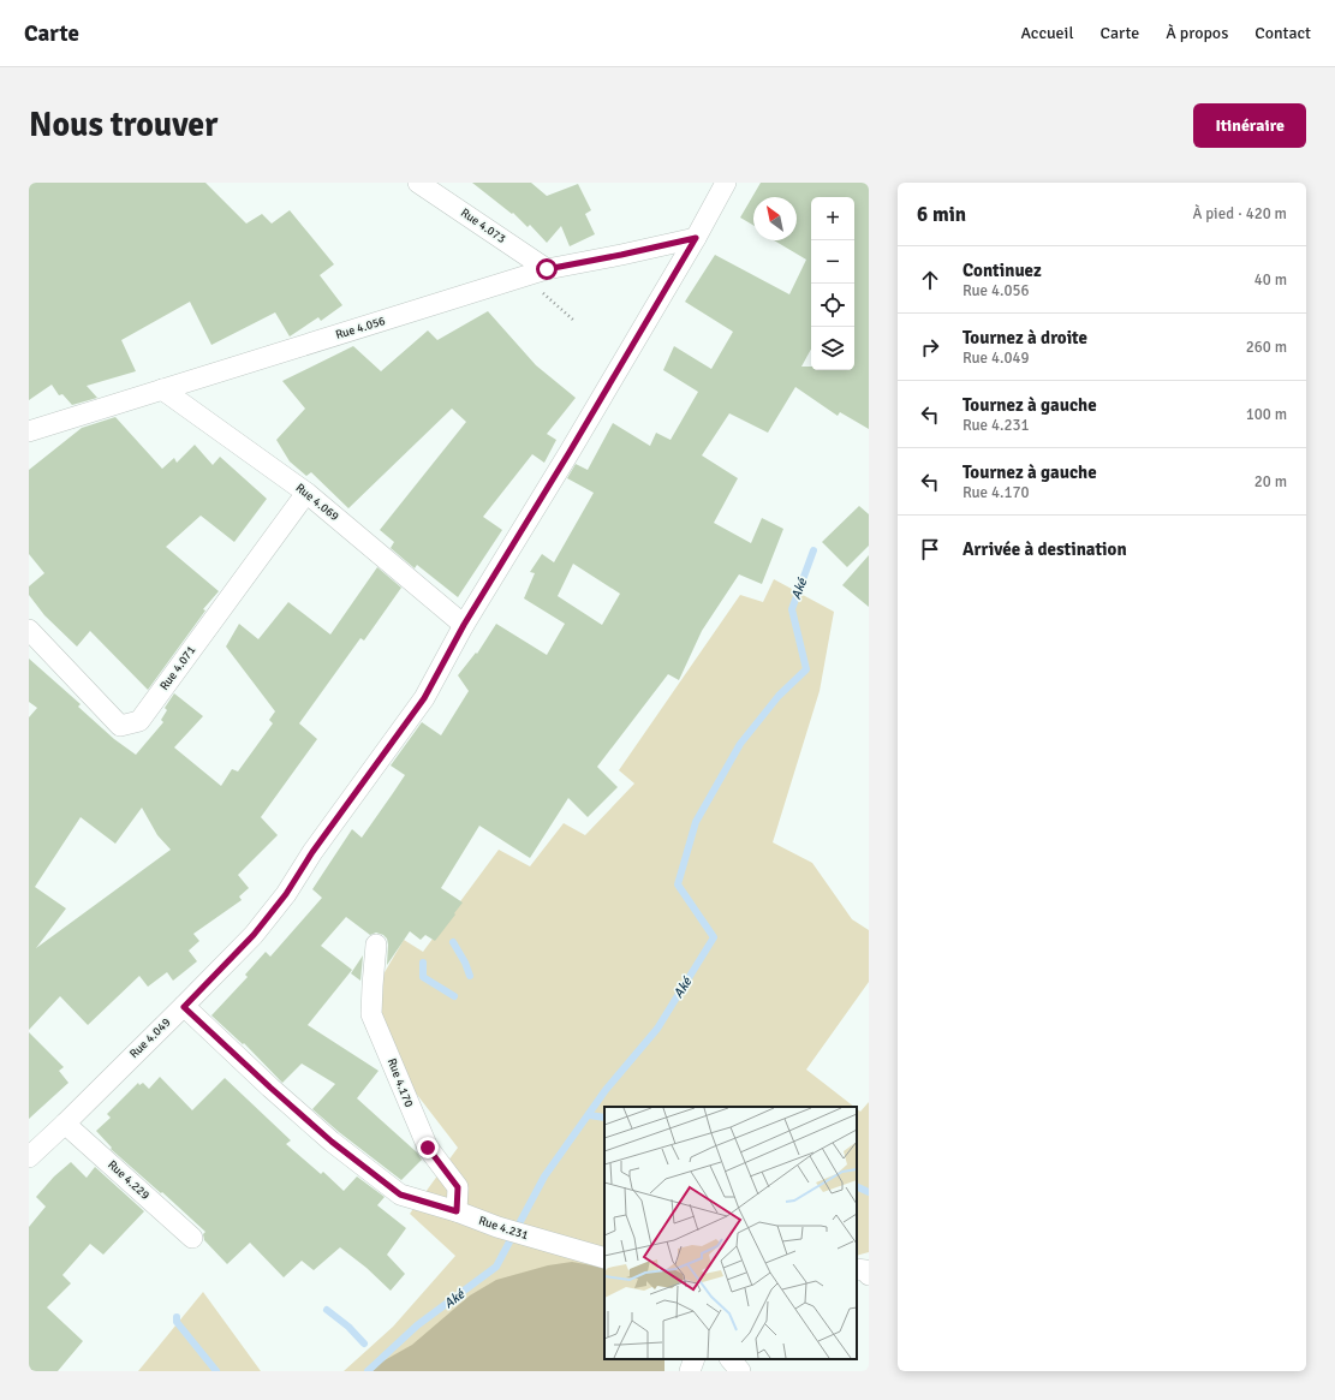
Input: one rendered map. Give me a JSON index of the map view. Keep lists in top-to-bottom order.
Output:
{
  "streets": {
    "street": [
      "Rue 4.073",
      "Rue 4.056",
      "Rue 4.069",
      "Rue 4.071",
      "Rue 4.049",
      "Rue 4.170",
      "Rue 4.229",
      "Rue 4.231"
    ]
  },
  "crossings": [
    ["Rue 4.073", "Rue 4.056"],
    ["Rue 4.056", "Rue 4.069"],
    ["Rue 4.056", "Rue 4.049"],
    ["Rue 4.069", "Rue 4.071"],
    ["Rue 4.069", "Rue 4.049"],
    ["Rue 4.049", "Rue 4.229"],
    ["Rue 4.049", "Rue 4.231"],
    ["Rue 4.170", "Rue 4.231"]
  ],
  "water": ["Aké"],
  "north": "top left",
  "page": {
    "header": "Carte",
    "nav": [
      "Accueil",
      "Carte",
      "À propos",
      "Contact"
    ],
    "buttons": "Itinéraire",
    "title": "Nous trouver",
    "heading": ["6 min", "À pied · 420 m"],
    "map_buttons": ["+", "−"],
    "list": [
      ["Continuez", "Rue 4.056", "40 m"],
      ["Tournez à droite", "Rue 4.049", "260 m"],
      ["Tournez à gauche", "Rue 4.231", "100 m"],
      ["Tournez à gauche", "Rue 4.170", "20 m"],
      "Arrivée à destination"
    ]
  }
}
